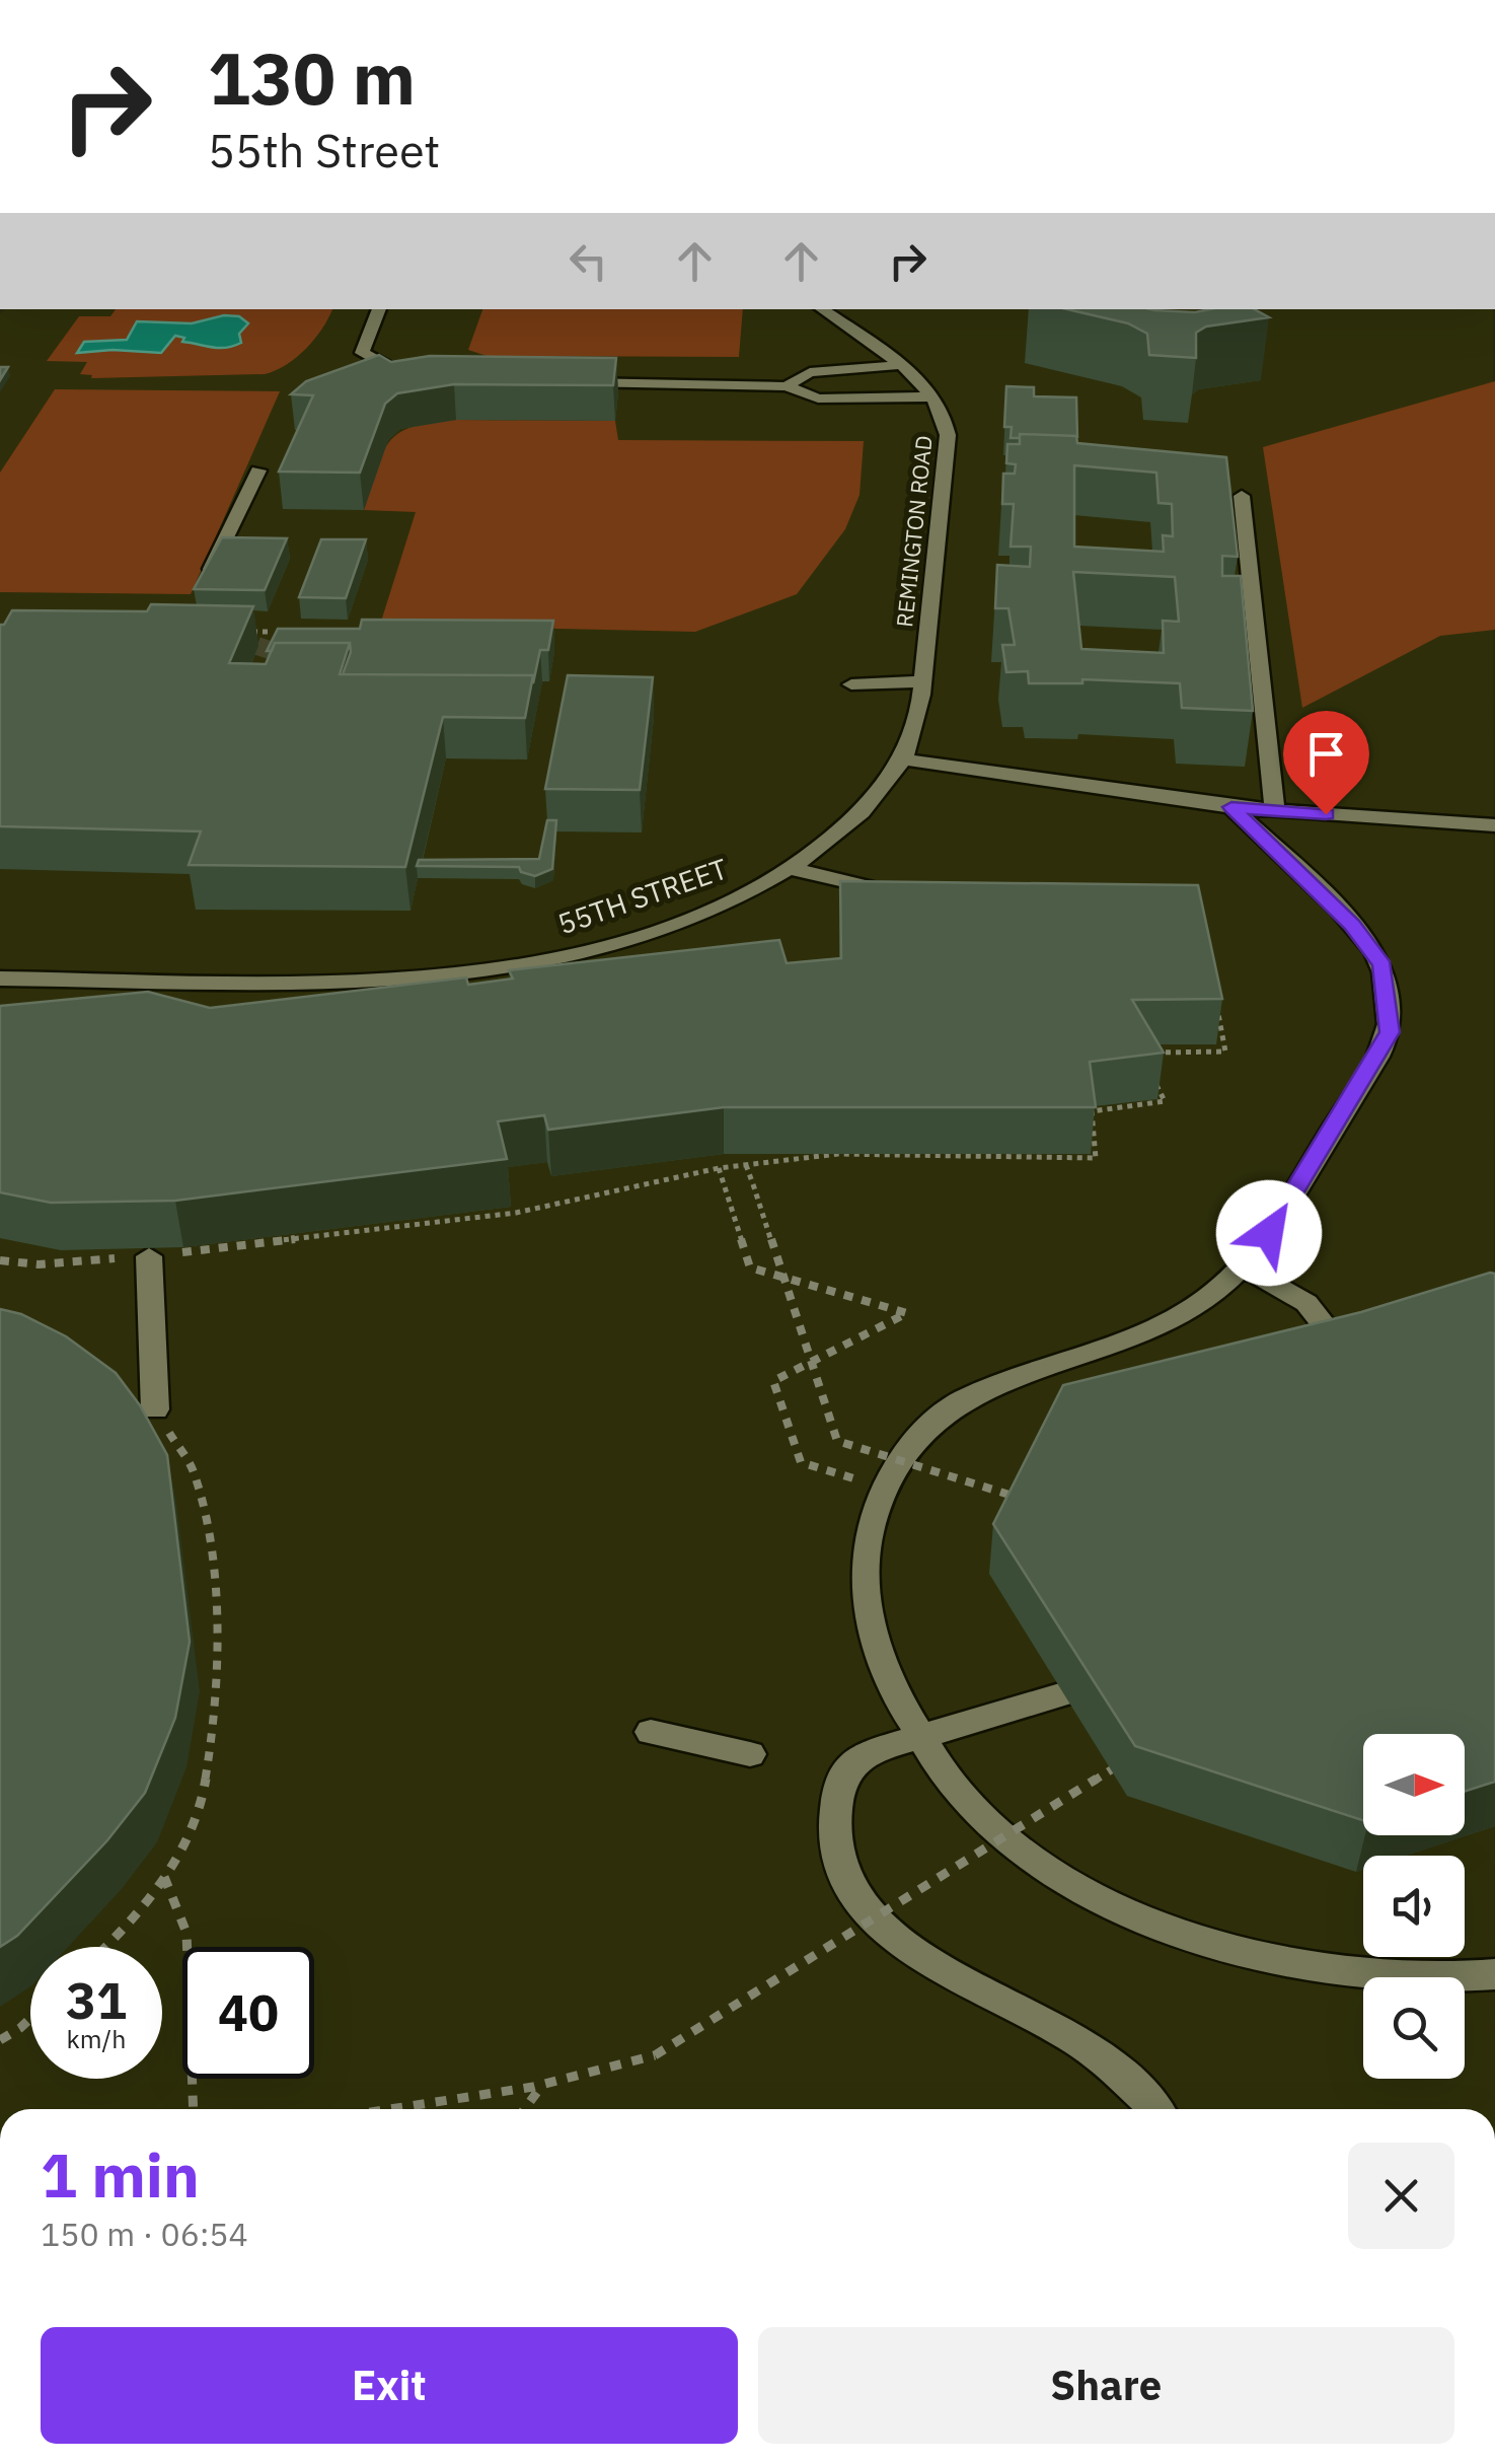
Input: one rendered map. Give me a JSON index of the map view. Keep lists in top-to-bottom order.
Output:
{
  "streets": {
    "street": ["REMINGTON ROAD", "55TH STREET"]
  },
  "crossings": [
    ["REMINGTON ROAD", "55TH STREET"]
  ],
  "north": "right",
  "page": {
    "turn": ["130 m", "55th Street"],
    "speed": "31 km/h",
    "limit": "40",
    "heading": ["1 min", "150 m · 06:54"],
    "buttons": ["Exit", "Share"]
  }
}
